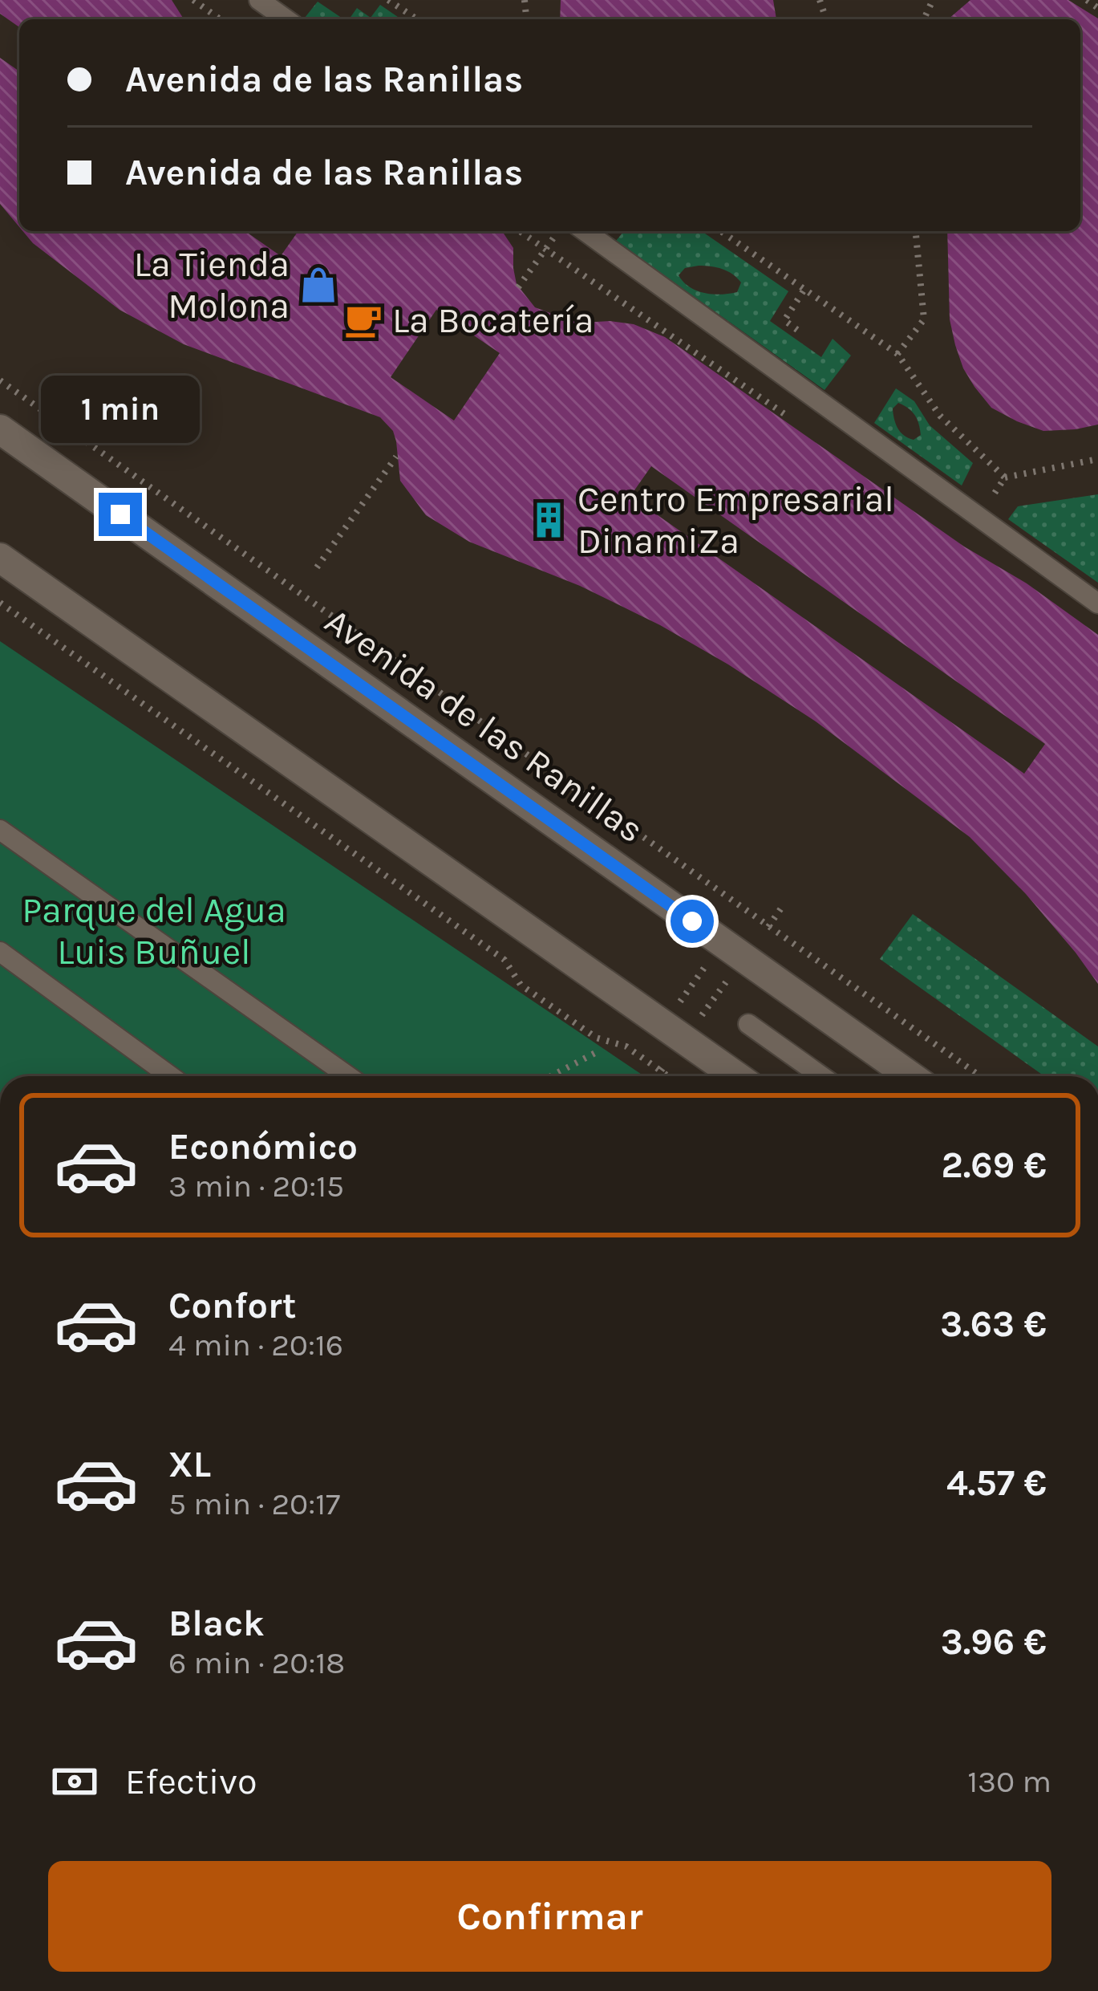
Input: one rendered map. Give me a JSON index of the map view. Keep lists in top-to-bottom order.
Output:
{
  "streets": {
    "main road": ["Avenida de las Ranillas"]
  },
  "parks": ["Parque del Agua Luis Buñuel"],
  "places": {
    "shop": ["La Tienda Molona"],
    "cafe": ["La Bocatería"],
    "building": ["Centro Empresarial DinamiZa"]
  },
  "page": {
    "banner": ["Avenida de las Ranillas", "Avenida de las Ranillas"],
    "bubble": "1 min",
    "list": [
      {
        "name": "Económico",
        "note": "3 min · 20:15",
        "value": "2.69 €"
      },
      {
        "name": "Confort",
        "note": "4 min · 20:16",
        "value": "3.63 €"
      },
      {
        "name": "XL",
        "note": "5 min · 20:17",
        "value": "4.57 €"
      },
      {
        "name": "Black",
        "note": "6 min · 20:18",
        "value": "3.96 €"
      }
    ],
    "pay": ["Efectivo", "130 m"],
    "buttons": "Confirmar"
  }
}
